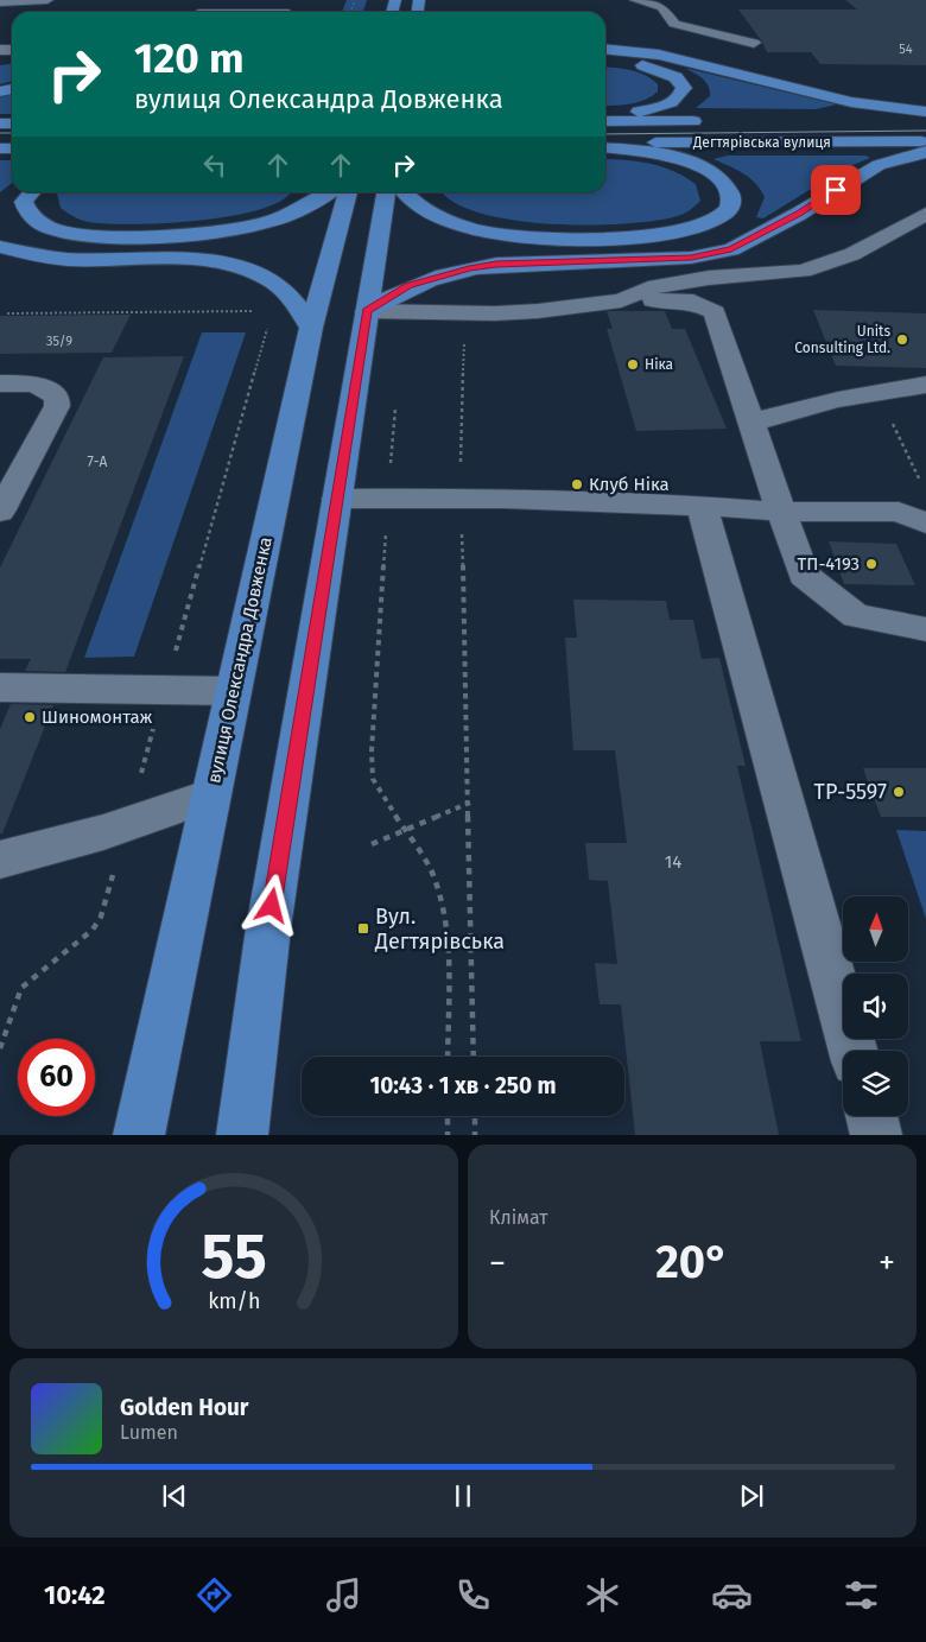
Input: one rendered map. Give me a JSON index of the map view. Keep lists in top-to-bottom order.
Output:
{
  "streets": {
    "main road": ["Дегтярівська вулиця", "вулиця Олександра Довженка"]
  },
  "places": {
    "other": [
      "Units Consulting Ltd.",
      "Ніка",
      "Клуб Ніка",
      "ТП-4193",
      "Шиномонтаж",
      "ТР-5597"
    ],
    "transit": ["Вул. Дегтярівська"]
  },
  "house_numbers": [
    "54",
    "35/9",
    "7-А",
    "14"
  ],
  "north": "top",
  "page": {
    "turn": ["120 m", "вулиця Олександра Довженка"],
    "limit": "60",
    "trip": "10:43 · 1 хв · 250 m",
    "tile": "Клімат",
    "heat": ["−", "20°", "+"],
    "song": ["Golden Hour", "Lumen"],
    "tabs": "10:42",
    "gauge": ["55", "km/h"]
  }
}
